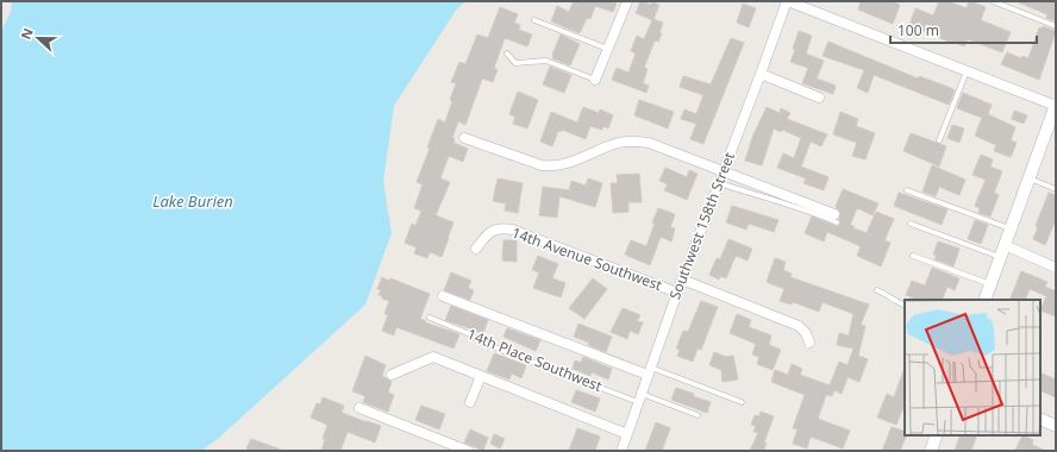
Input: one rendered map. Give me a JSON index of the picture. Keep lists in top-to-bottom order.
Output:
{
  "streets": {
    "street": ["Southwest 158th Street", "14th Avenue Southwest", "14th Place Southwest"]
  },
  "crossings": [
    ["Southwest 158th Street", "14th Avenue Southwest"],
    ["Southwest 158th Street", "14th Place Southwest"]
  ],
  "water": ["Lake Burien"],
  "scale_bar": "100 m",
  "north": "left"
}
